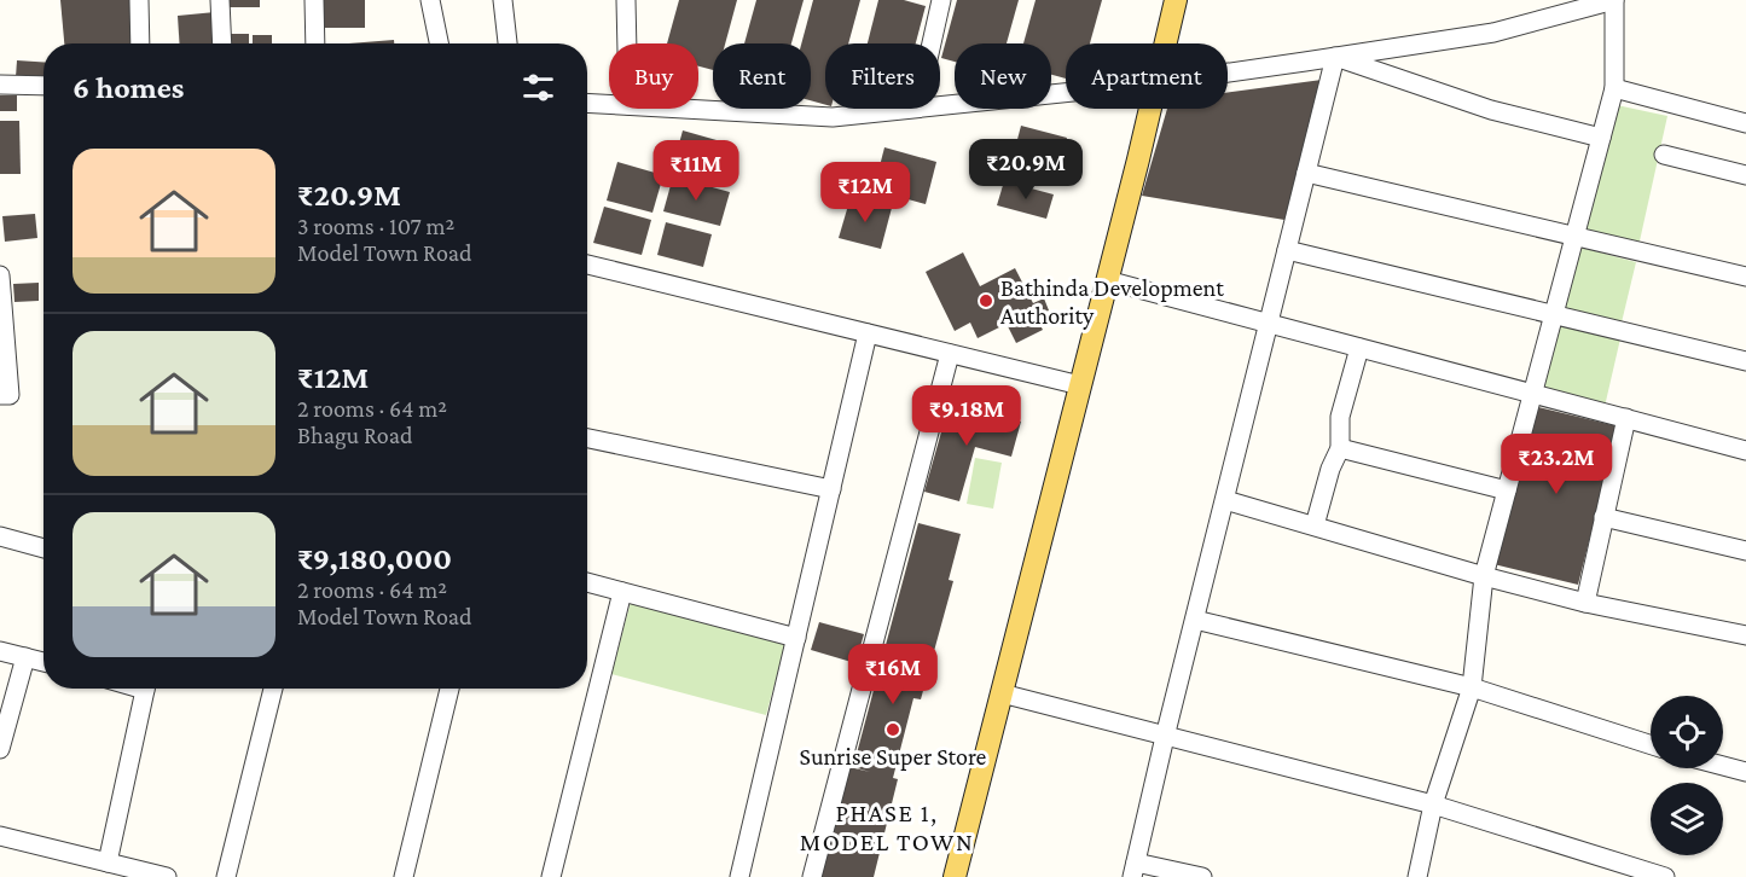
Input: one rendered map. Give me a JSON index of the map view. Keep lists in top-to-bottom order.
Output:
{
  "districts": ["PHASE 1, MODEL TOWN"],
  "places": ["Bathinda Development Authority", "Sunrise Super Store"],
  "page": {
    "chip": [
      "Buy",
      "Rent",
      "Filters",
      "New",
      "Apartment"
    ],
    "heading": "6 homes",
    "list": [
      {
        "name": "₹20.9M",
        "note": "3 rooms · 107 m² · Model Town Road"
      },
      {
        "name": "₹12M",
        "note": "2 rooms · 64 m² · Bhagu Road"
      },
      {
        "name": "₹9,180,000",
        "note": "2 rooms · 64 m² · Model Town Road"
      }
    ],
    "price": [
      "₹20.9M",
      "₹11M",
      "₹12M",
      "₹9.18M",
      "₹23.2M",
      "₹16M"
    ]
  }
}
